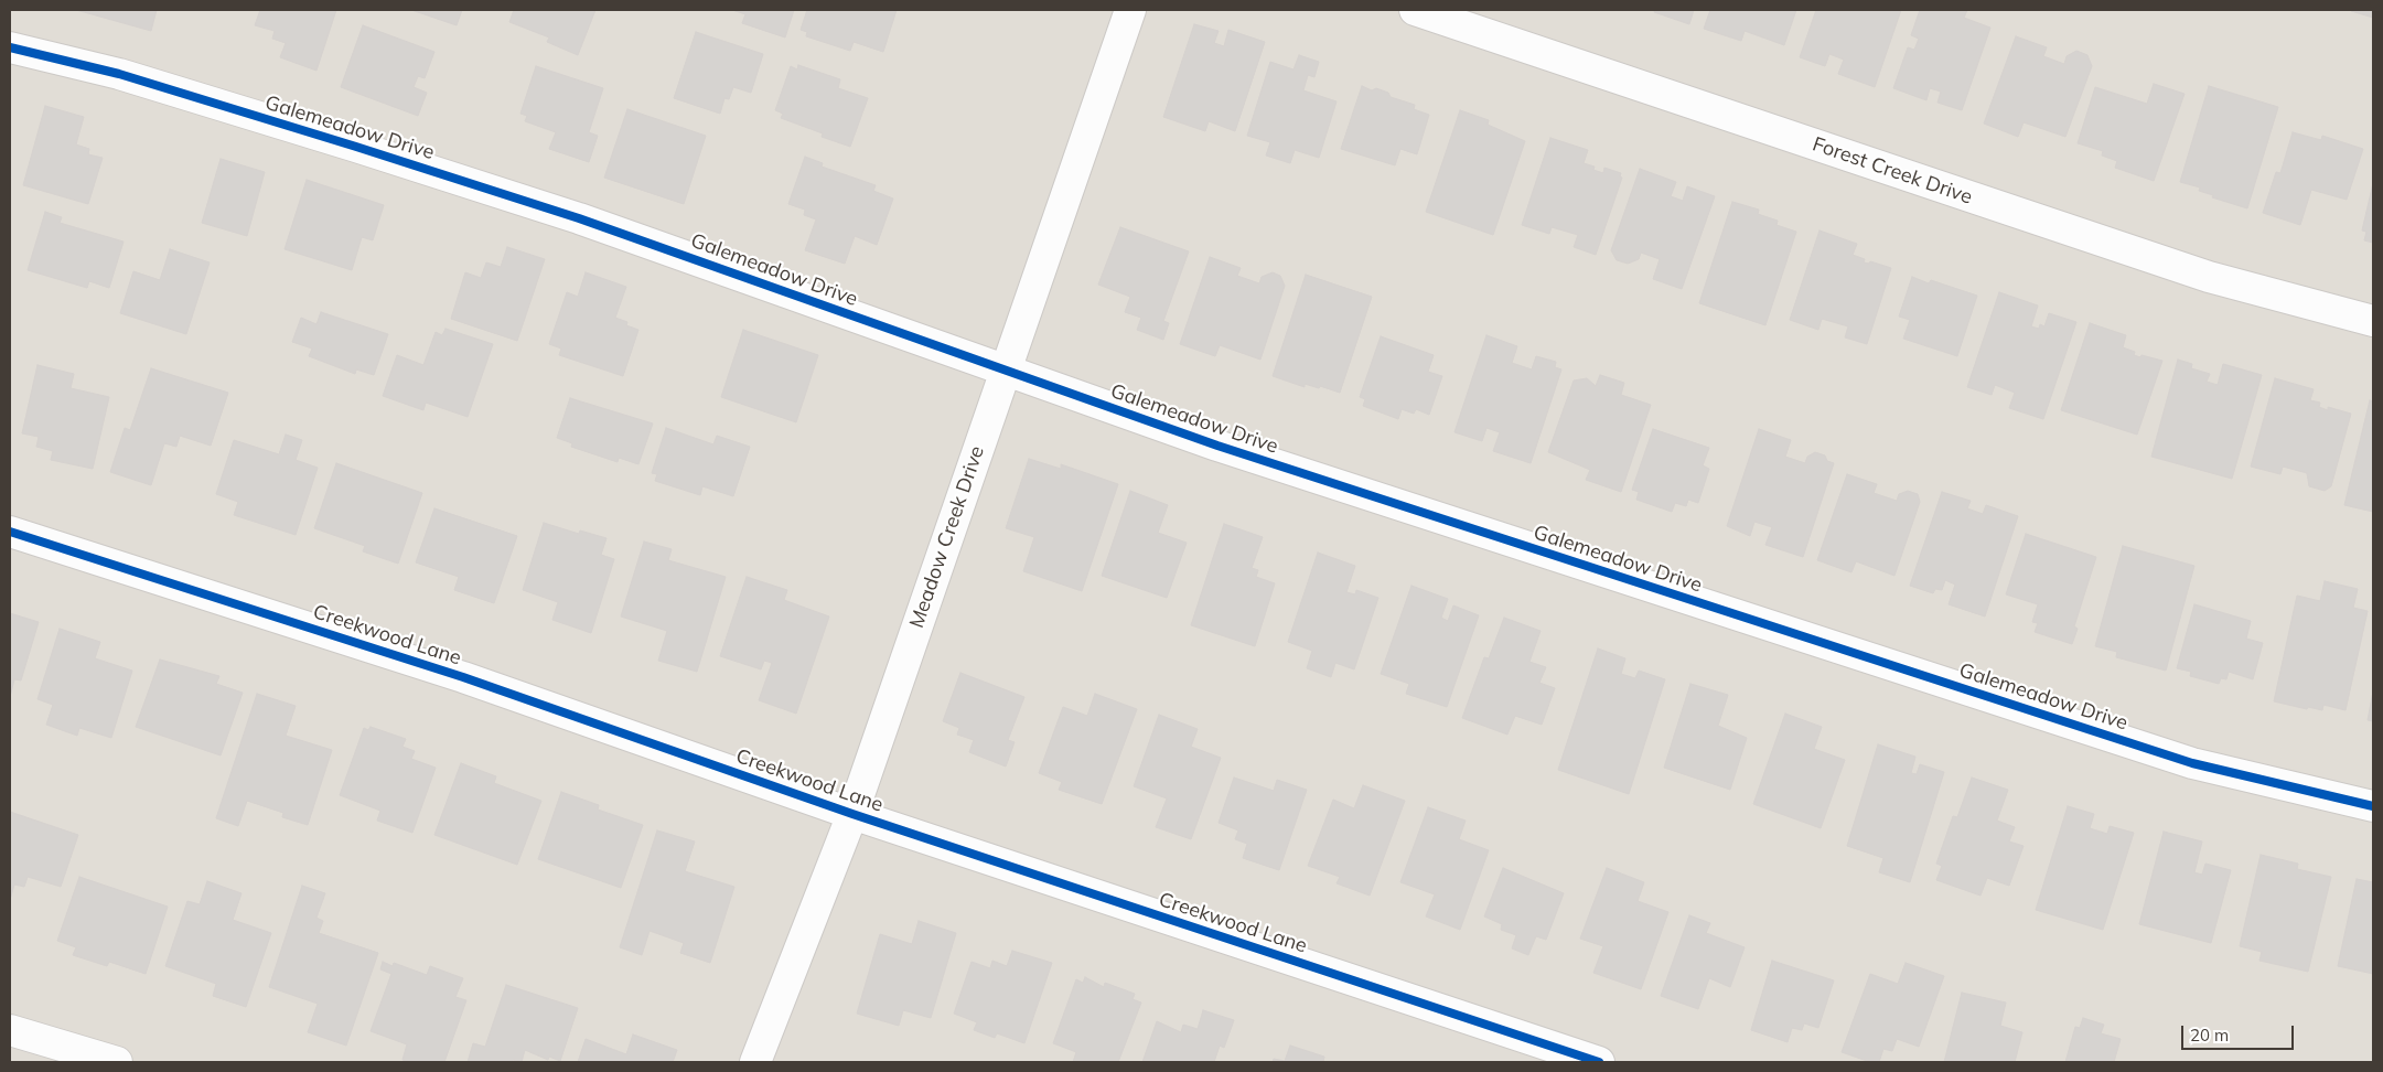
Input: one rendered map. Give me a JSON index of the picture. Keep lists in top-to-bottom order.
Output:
{
  "streets": {
    "street": [
      "Galemeadow Drive",
      "Forest Creek Drive",
      "Meadow Creek Drive",
      "Creekwood Lane"
    ]
  },
  "crossings": [
    ["Galemeadow Drive", "Meadow Creek Drive"],
    ["Meadow Creek Drive", "Creekwood Lane"]
  ],
  "scale_bar": "20 m"
}
